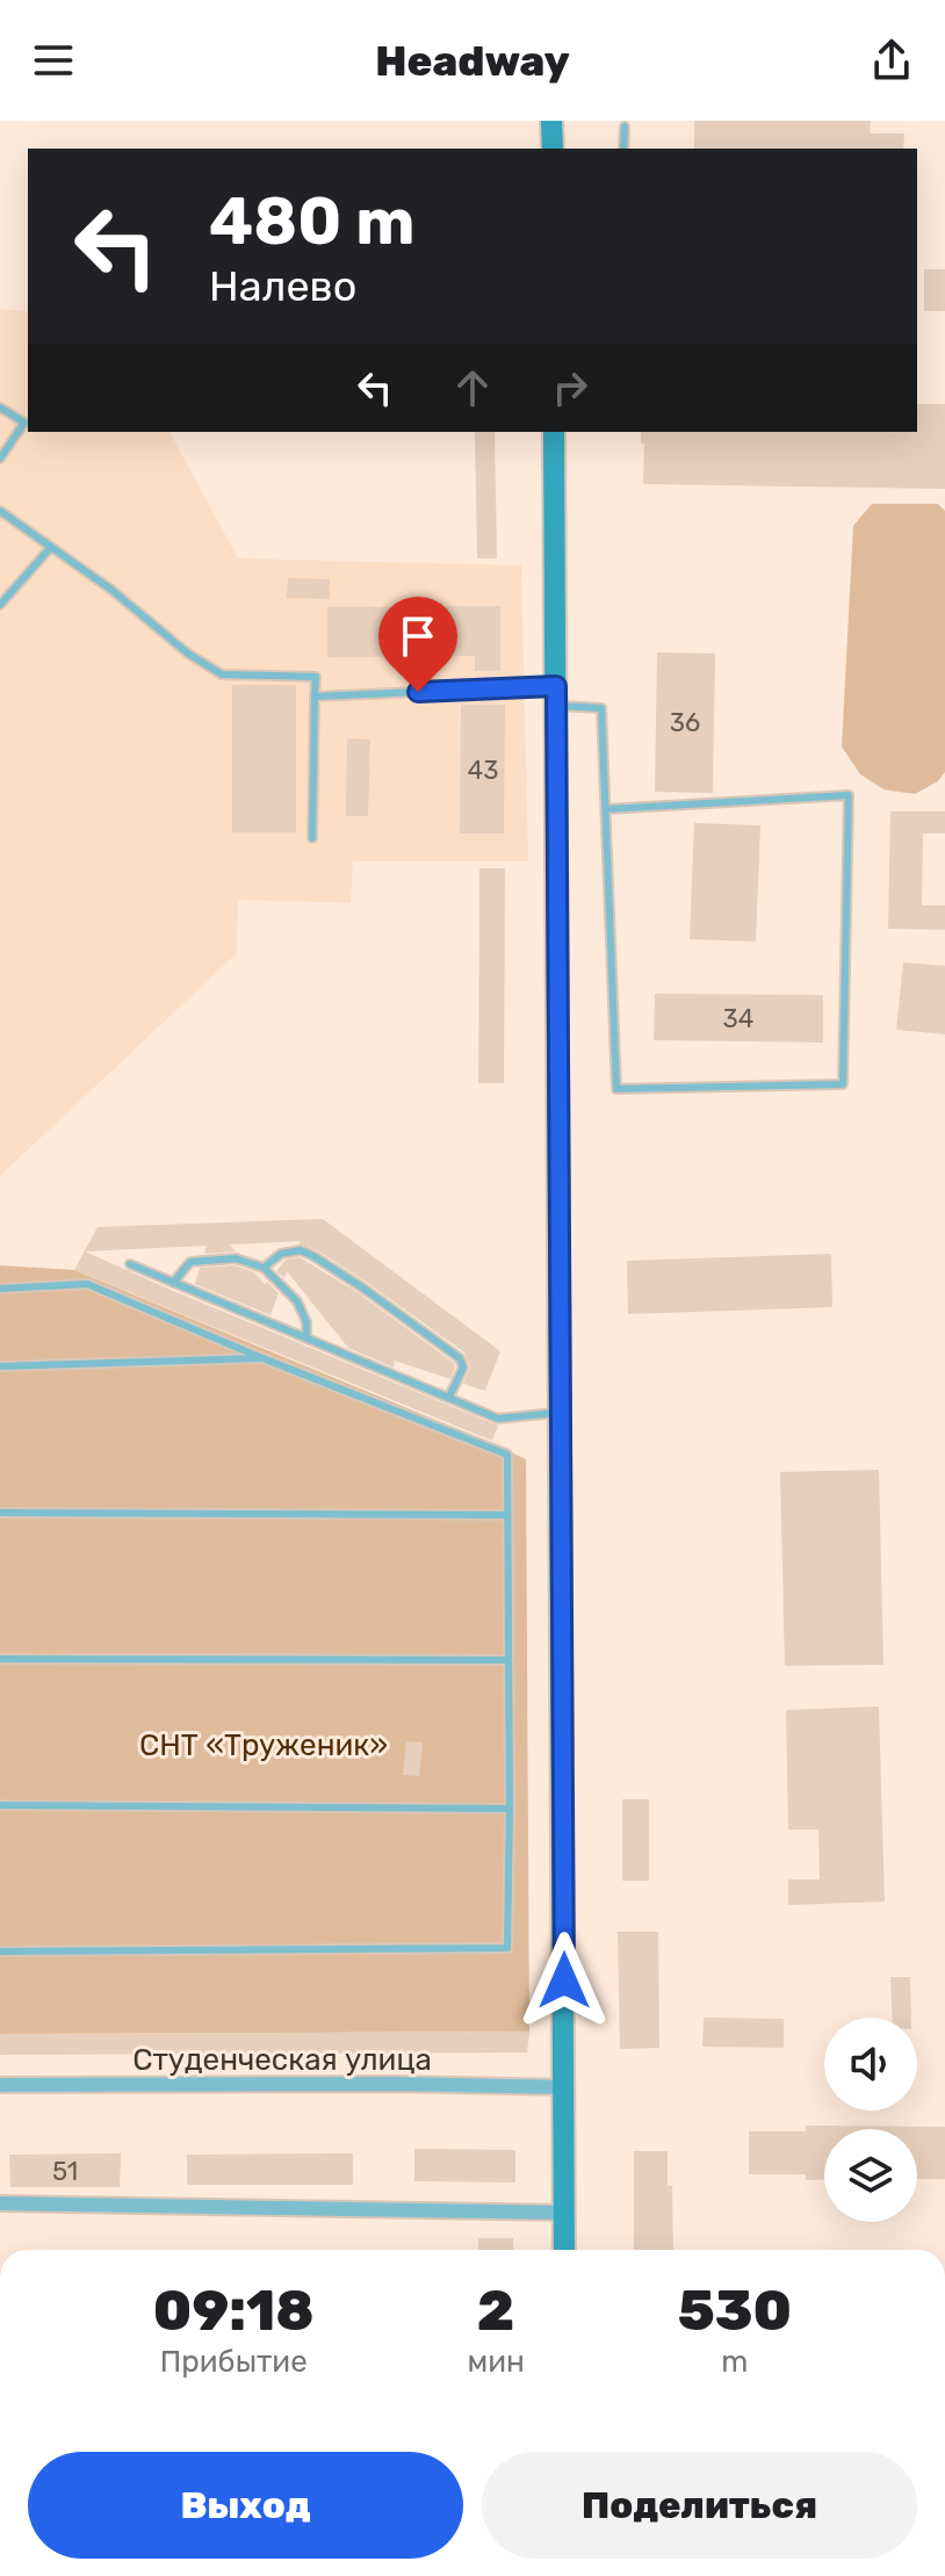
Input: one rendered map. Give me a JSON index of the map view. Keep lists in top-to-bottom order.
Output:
{
  "streets": {
    "street": ["Студенческая улица"]
  },
  "parks": ["СНТ «Труженик»"],
  "house_numbers": [
    "36",
    "43",
    "34",
    "51"
  ],
  "page": {
    "header": "Headway",
    "turn": ["480 m", "Налево"],
    "eta": [
      "09:18",
      "Прибытие",
      "2",
      "мин",
      "530",
      "m"
    ],
    "buttons": ["Выход", "Поделиться"]
  }
}
